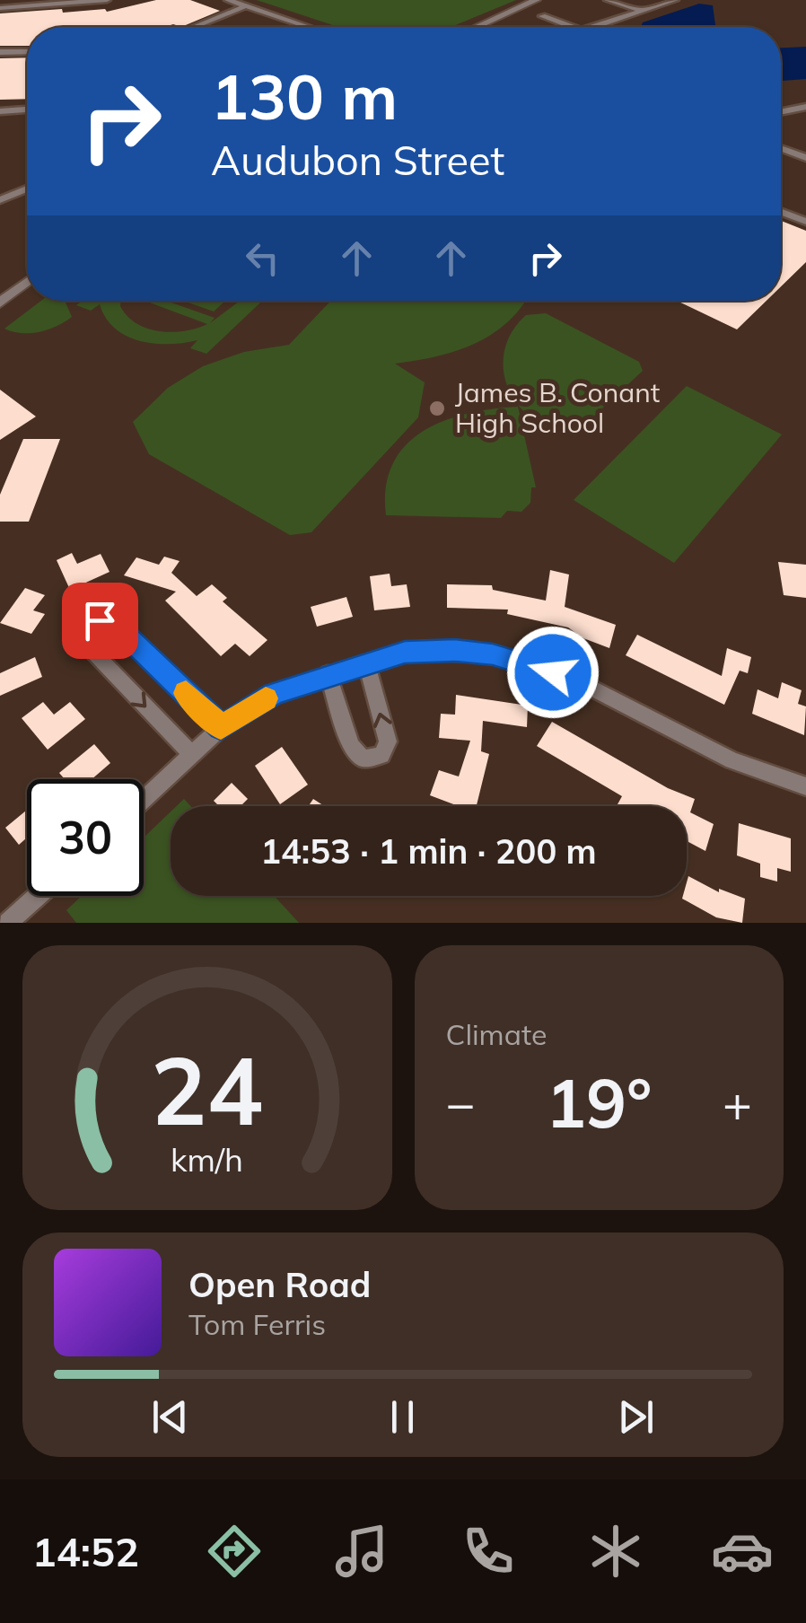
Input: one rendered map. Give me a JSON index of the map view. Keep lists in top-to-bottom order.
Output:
{
  "places": ["James B. Conant High School"],
  "page": {
    "turn": ["130 m", "Audubon Street"],
    "limit": "30",
    "trip": "14:53 · 1 min · 200 m",
    "tile": "Climate",
    "heat": ["−", "19°", "+"],
    "song": ["Open Road", "Tom Ferris"],
    "tabs": "14:52",
    "gauge": ["24", "km/h"]
  }
}
